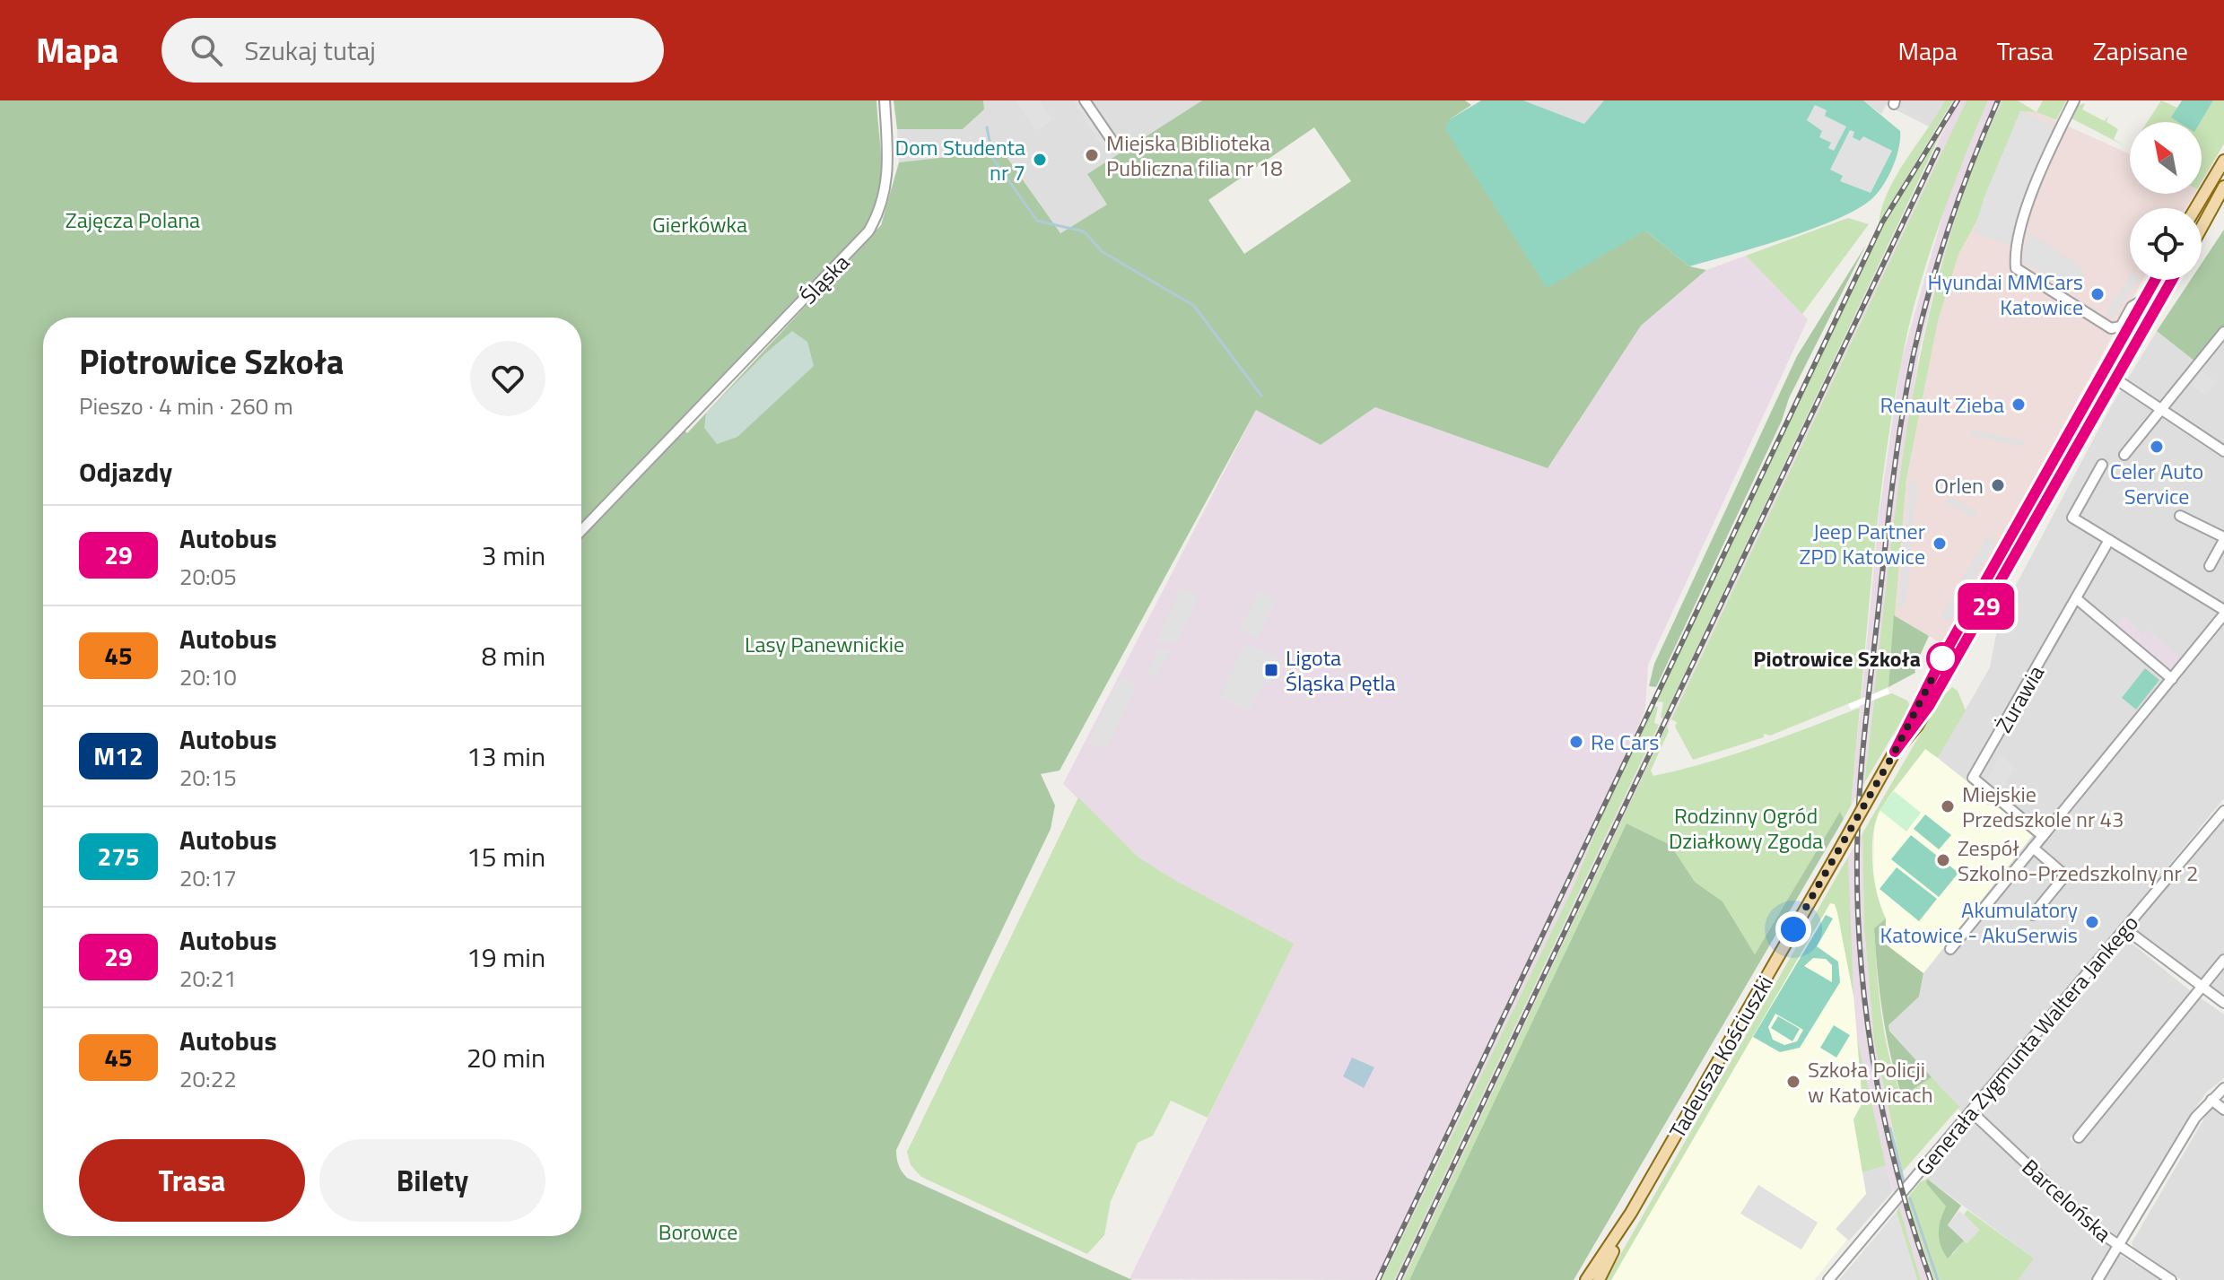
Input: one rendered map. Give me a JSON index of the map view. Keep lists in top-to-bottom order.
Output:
{
  "streets": {
    "main road": ["Tadeusza Kościuszki"],
    "street": [
      "Śląska",
      "Żurawia",
      "Generała Zygmunta Waltera Jankego",
      "Barcelońska"
    ]
  },
  "crossings": [
    ["Generała Zygmunta Waltera Jankego", "Barcelońska"]
  ],
  "parks": [
    "Zajęcza Polana",
    "Gierkówka",
    "Lasy Panewnickie",
    "Rodzinny Ogród Działkowy Zgoda",
    "Borowce"
  ],
  "places": {
    "other": [
      "Miejska Biblioteka Publiczna filia nr 18",
      "Dom Studenta nr 7",
      "Hyundai MMCars Katowice",
      "Renault Zieba",
      "Celer Auto Service",
      "Orlen",
      "Jeep Partner ZPD Katowice",
      "Piotrowice Szkoła",
      "Re Cars",
      "Miejskie Przedszkole nr 43",
      "Zespół Szkolno-Przedszkolny nr 2",
      "Akumulatory Katowice - AkuSerwis",
      "Szkoła Policji w Katowicach"
    ],
    "transit": ["Ligota Śląska Pętla"]
  },
  "lines": ["bus line 29"],
  "north": "top left",
  "page": {
    "header": "Mapa",
    "search": "Szukaj tutaj",
    "nav": ["Mapa", "Trasa", "Zapisane"],
    "on_map": "29",
    "heading": [
      ["Piotrowice Szkoła", "Pieszo · 4 min · 260 m"],
      "Odjazdy"
    ],
    "list": [
      {
        "mark": "29",
        "name": "Autobus",
        "note": "20:05",
        "value": "3 min"
      },
      {
        "mark": "45",
        "name": "Autobus",
        "note": "20:10",
        "value": "8 min"
      },
      {
        "mark": "M12",
        "name": "Autobus",
        "note": "20:15",
        "value": "13 min"
      },
      {
        "mark": "275",
        "name": "Autobus",
        "note": "20:17",
        "value": "15 min"
      },
      {
        "mark": "29",
        "name": "Autobus",
        "note": "20:21",
        "value": "19 min"
      },
      {
        "mark": "45",
        "name": "Autobus",
        "note": "20:22",
        "value": "20 min"
      }
    ],
    "buttons": ["Trasa", "Bilety"]
  }
}
